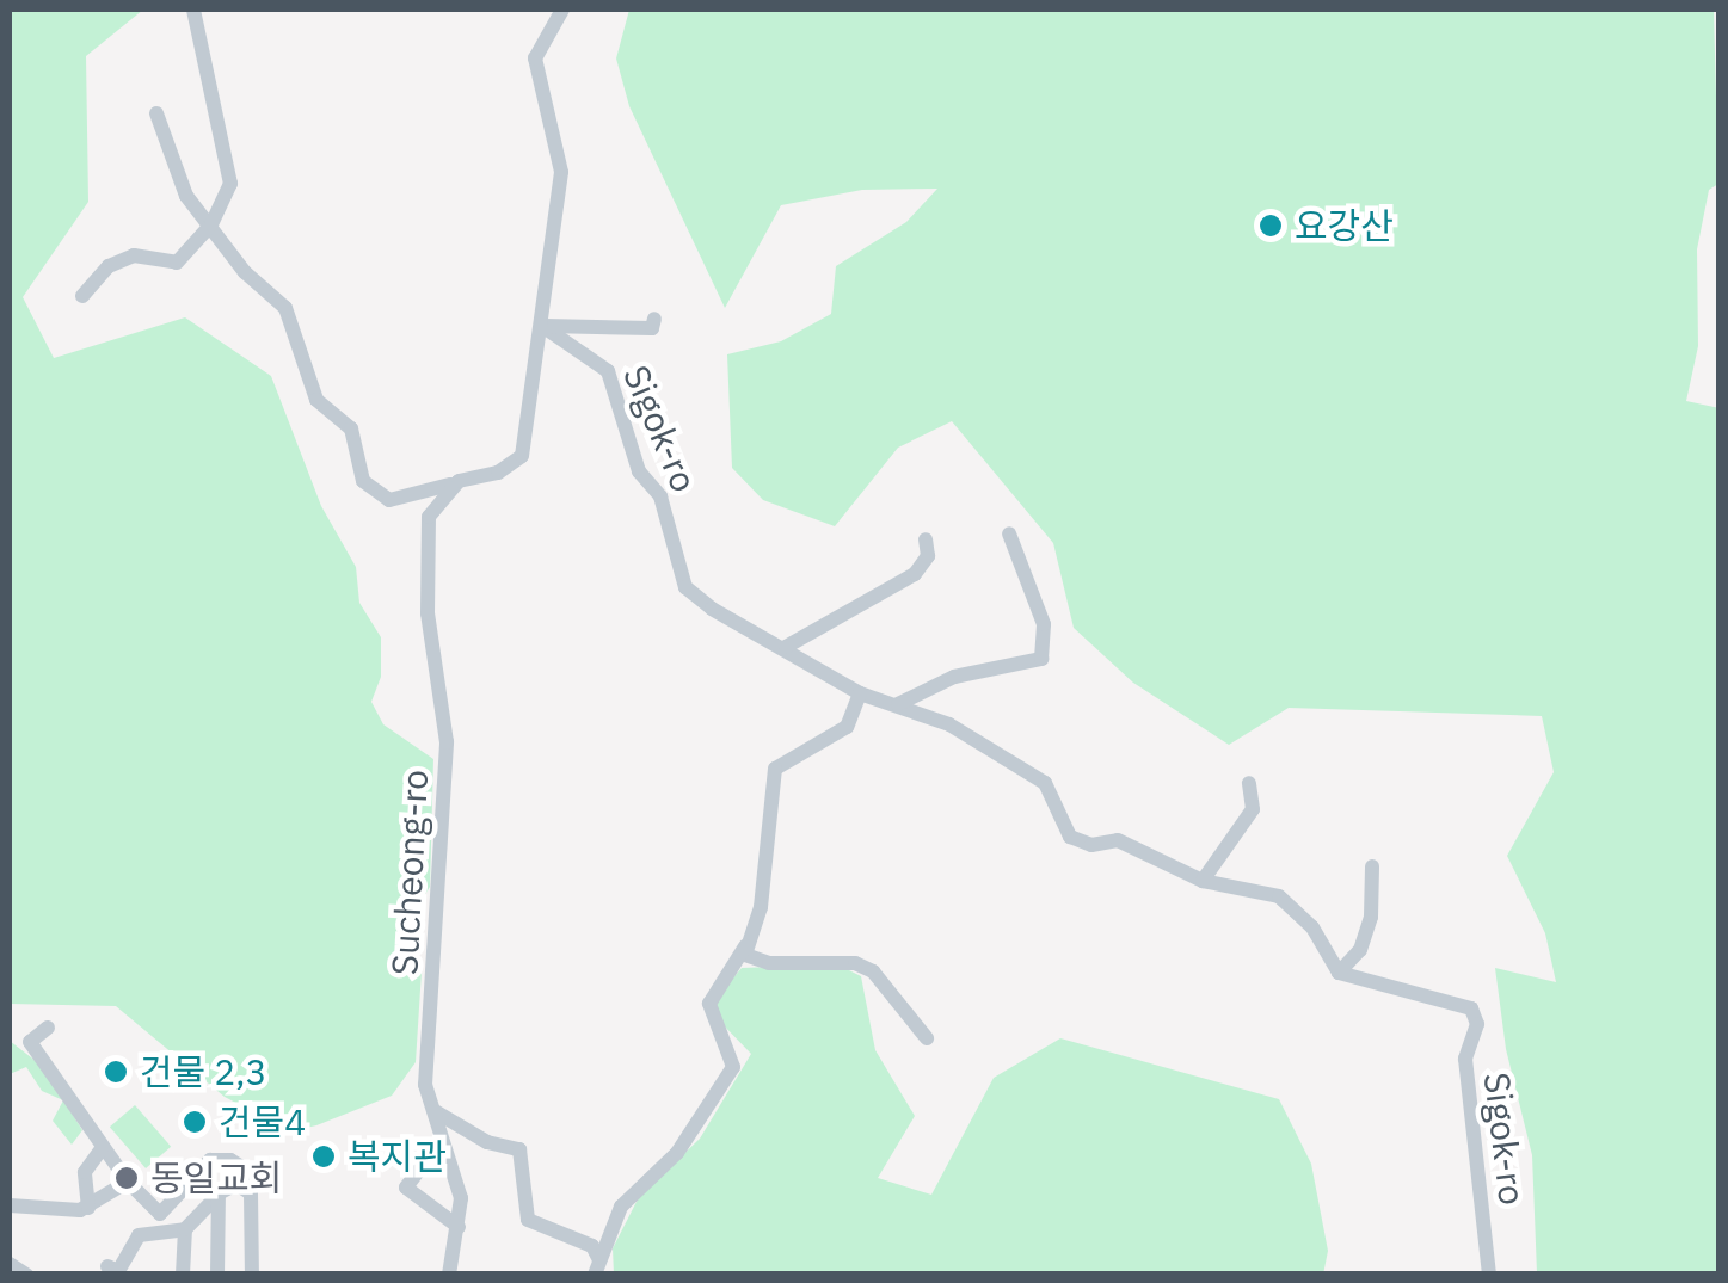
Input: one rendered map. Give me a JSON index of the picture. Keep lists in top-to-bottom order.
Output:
{
  "streets": {
    "street": ["Sigok-ro", "Sucheong-ro"]
  },
  "places": [
    "요강산",
    "건물 2,3",
    "건물4",
    "복지관",
    "동일교회"
  ]
}
